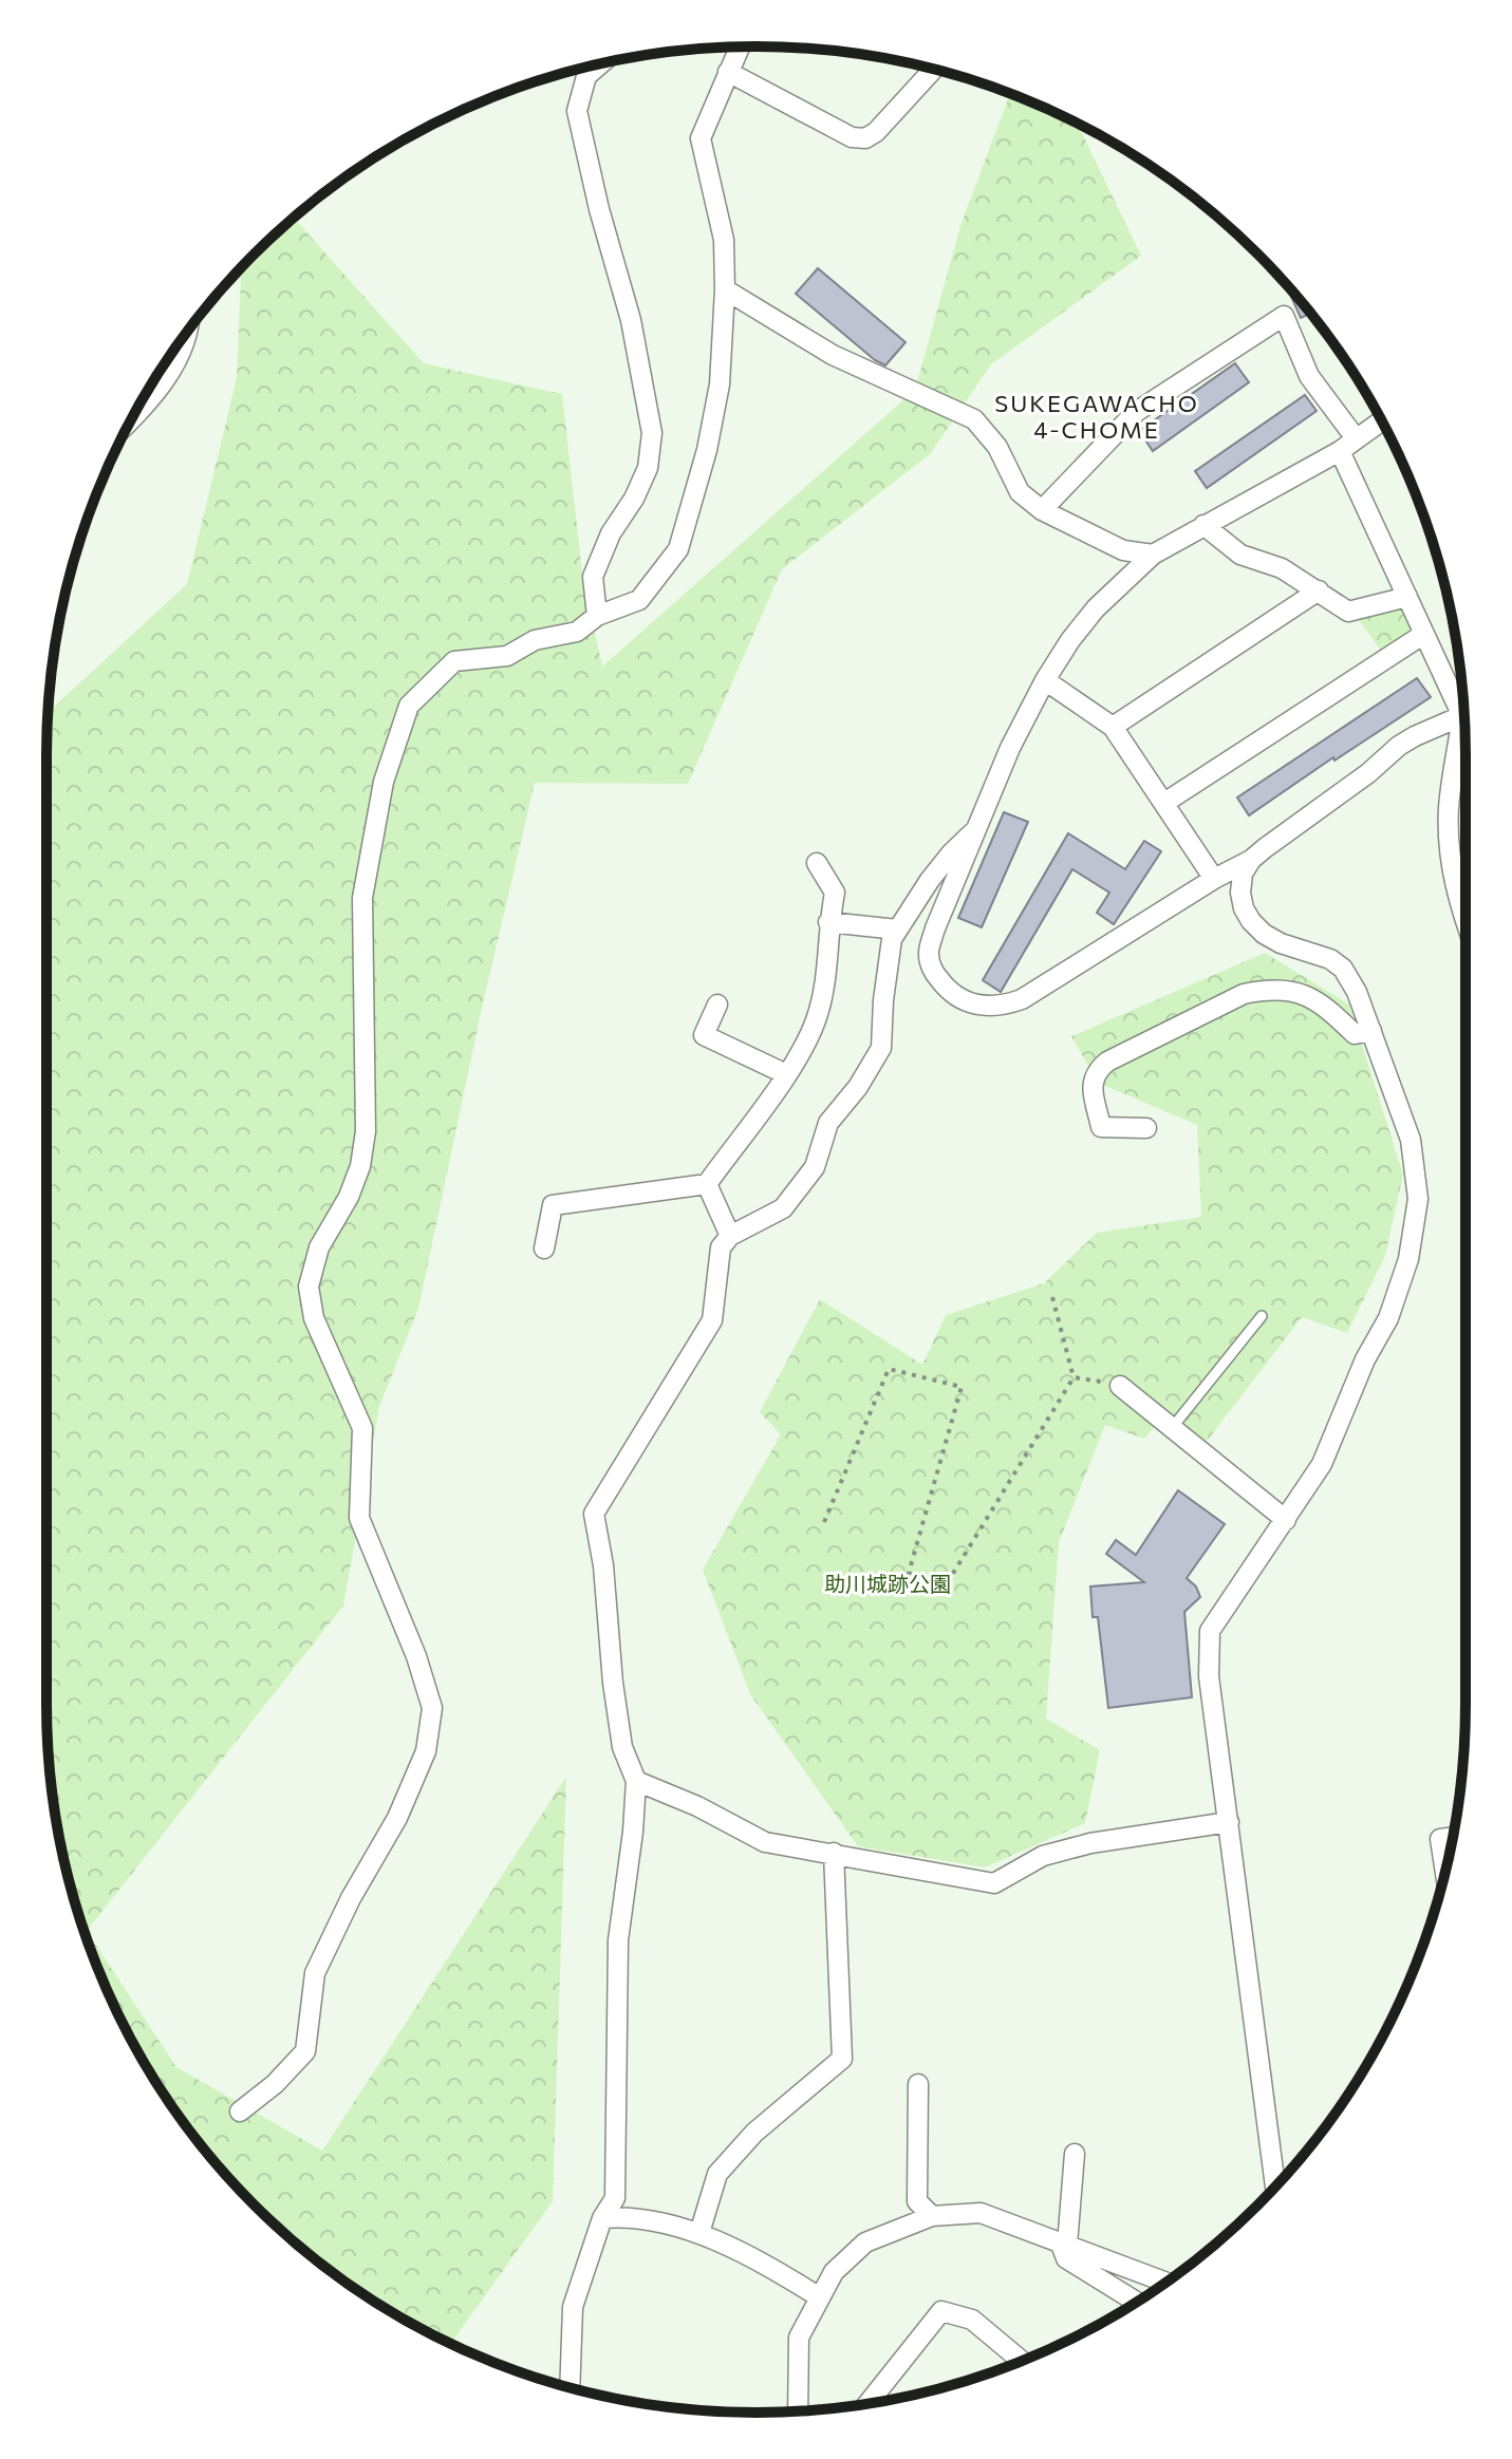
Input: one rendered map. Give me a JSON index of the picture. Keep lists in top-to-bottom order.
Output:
{
  "districts": ["SUKEGAWACHO 4-CHOME"],
  "parks": ["助川城跡公園"]
}
